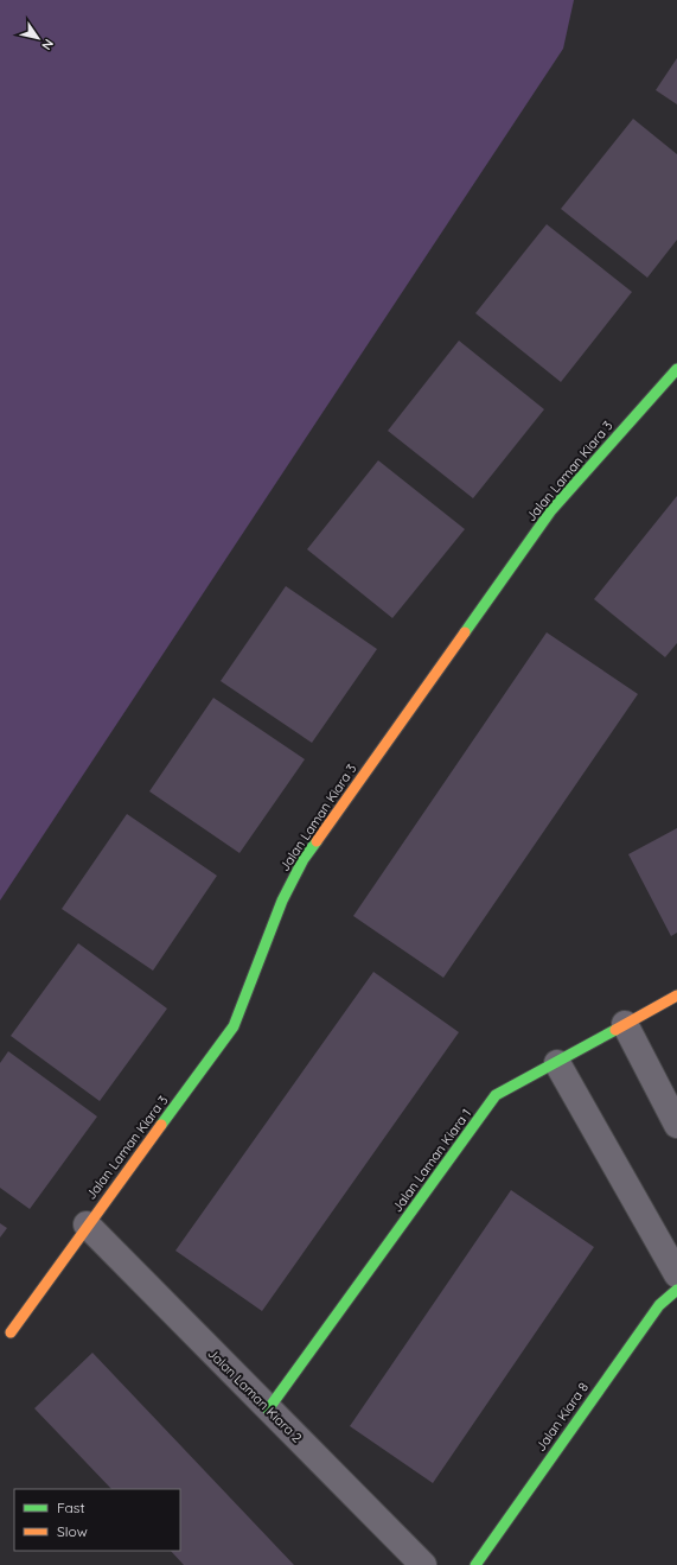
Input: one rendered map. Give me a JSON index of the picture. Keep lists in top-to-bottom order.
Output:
{
  "streets": {
    "street": [
      "Jalan Laman Kiara 3",
      "Jalan Laman Kiara 1",
      "Jalan Laman Kiara 2",
      "Jalan Kiara 8"
    ]
  },
  "crossings": [
    ["Jalan Laman Kiara 3", "Jalan Laman Kiara 2"],
    ["Jalan Laman Kiara 1", "Jalan Laman Kiara 2"]
  ],
  "legend": ["Fast", "Slow"],
  "north": "bottom right"
}
